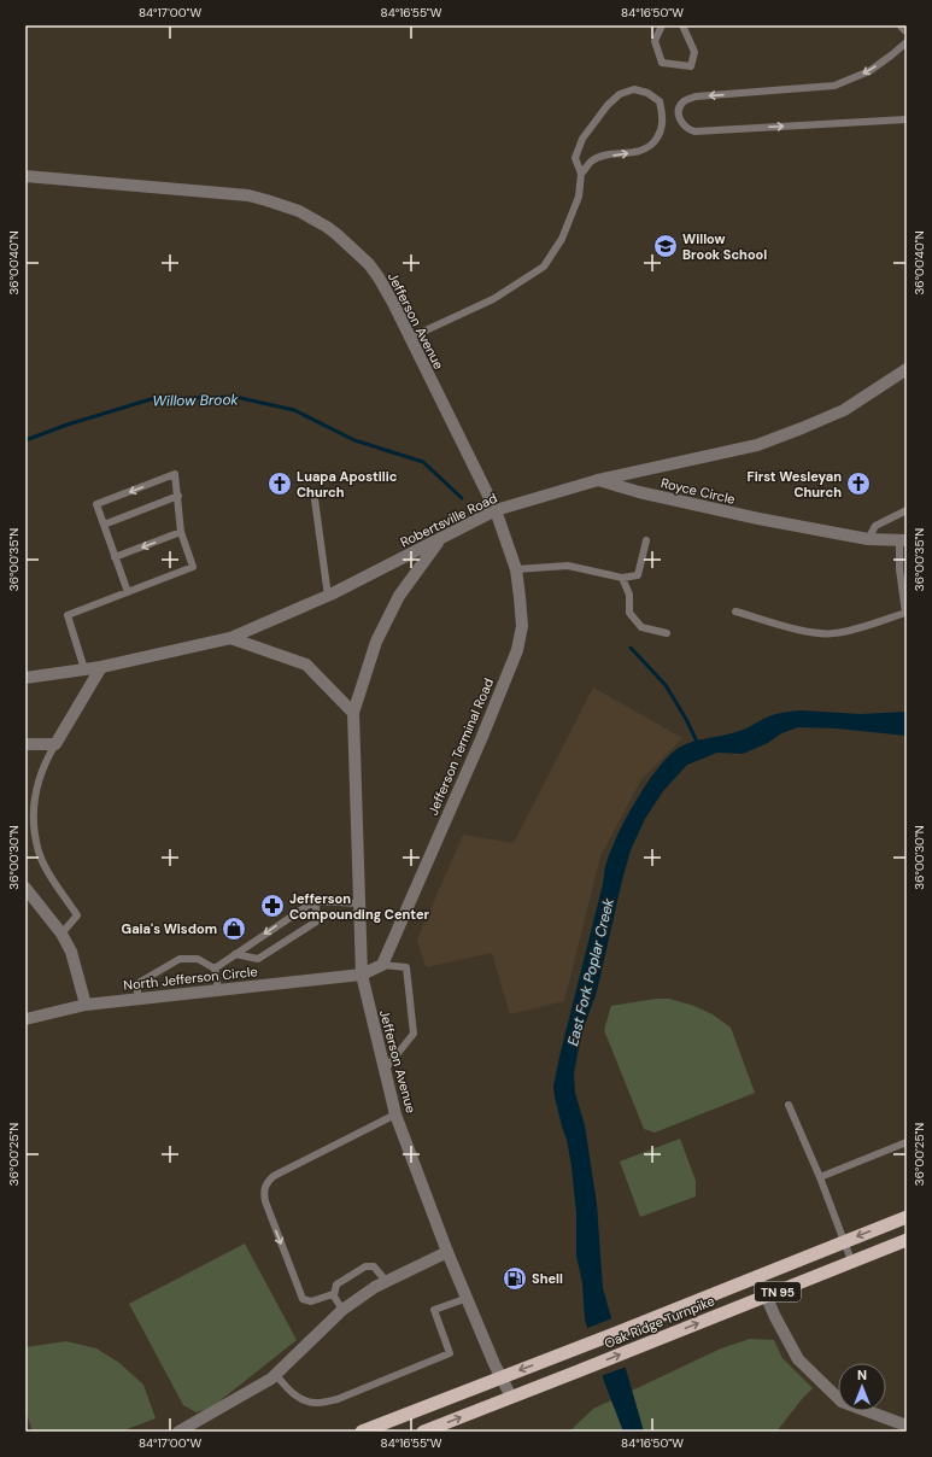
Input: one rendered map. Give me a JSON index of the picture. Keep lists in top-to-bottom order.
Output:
{
  "streets": {
    "highway": ["TN 95", "Oak Ridge Turnpike"],
    "street": [
      "Jefferson Avenue",
      "Royce Circle",
      "Robertsville Road",
      "Jefferson Terminal Road",
      "North Jefferson Circle"
    ]
  },
  "crossings": [
    ["Jefferson Avenue", "Robertsville Road"],
    ["Jefferson Avenue", "Jefferson Terminal Road"],
    ["Jefferson Avenue", "North Jefferson Circle"],
    ["Jefferson Avenue", "Oak Ridge Turnpike"],
    ["Royce Circle", "Robertsville Road"],
    ["Robertsville Road", "Jefferson Terminal Road"]
  ],
  "water": ["Willow Brook", "East Fork Poplar Creek"],
  "places": {
    "school or university": ["Willow Brook School"],
    "church": ["Luapa Apostilic Church", "First Wesleyan Church"],
    "pharmacy": ["Jefferson Compounding Center"],
    "shop": ["Gaia's Wisdom"],
    "fuel station": ["Shell"]
  },
  "north": "top",
  "coordinates": [
    "84°17'00\"W",
    "84°16'55\"W",
    "84°16'50\"W",
    "36°00'40\"N",
    "36°00'35\"N",
    "36°00'30\"N",
    "36°00'25\"N"
  ]
}
